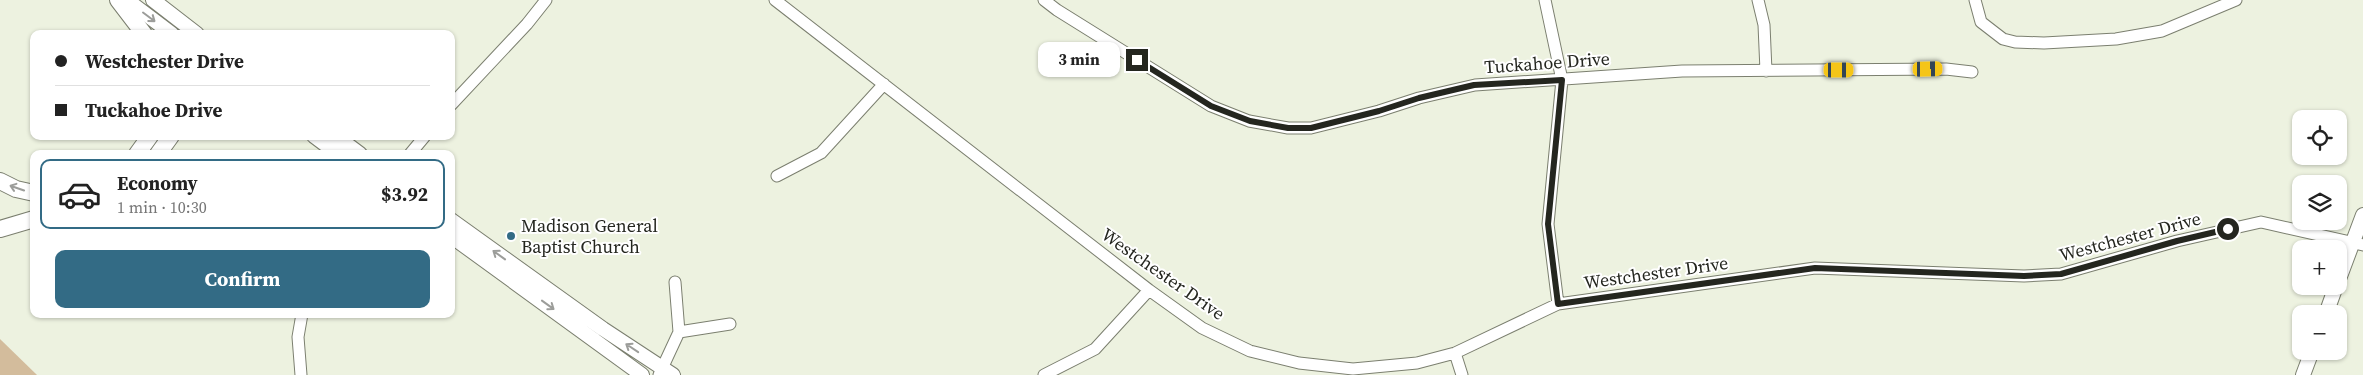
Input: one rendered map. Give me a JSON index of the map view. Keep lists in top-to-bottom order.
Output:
{
  "streets": {
    "street": ["Tuckahoe Drive", "Westchester Drive"]
  },
  "places": ["Madison General Baptist Church"],
  "page": {
    "banner": ["Westchester Drive", "Tuckahoe Drive"],
    "bubble": "3 min",
    "map_buttons": ["+", "−"],
    "list": [
      {
        "name": "Economy",
        "note": "1 min · 10:30",
        "value": "$3.92"
      }
    ],
    "buttons": "Confirm"
  }
}
